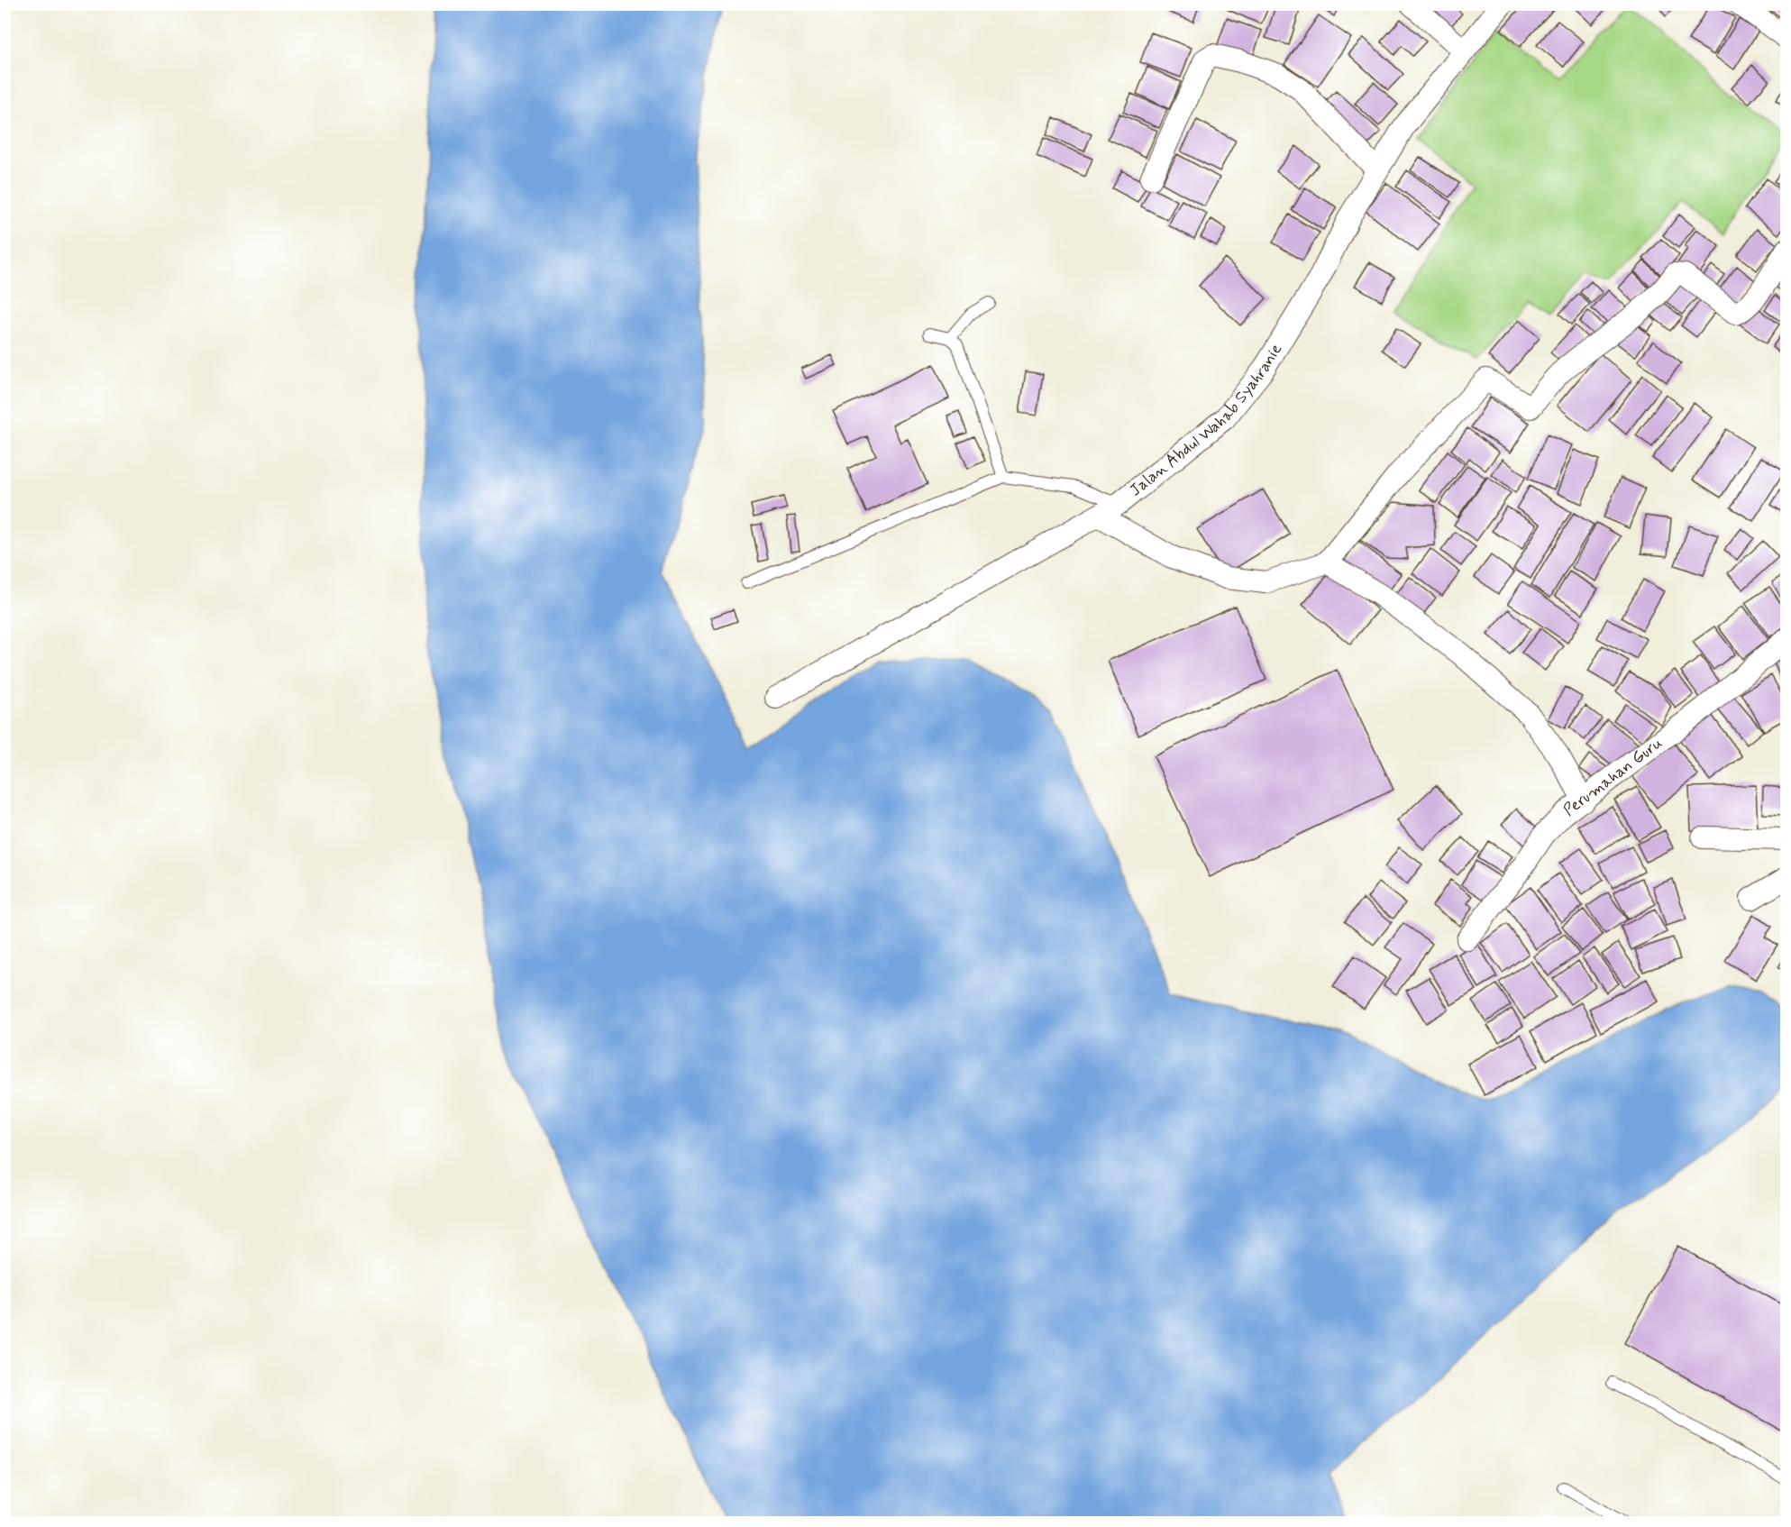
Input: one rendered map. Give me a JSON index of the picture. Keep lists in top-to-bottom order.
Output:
{
  "streets": {
    "street": ["Jalan Abdul Wahab Syahranie", "Perumahan Guru"]
  }
}
